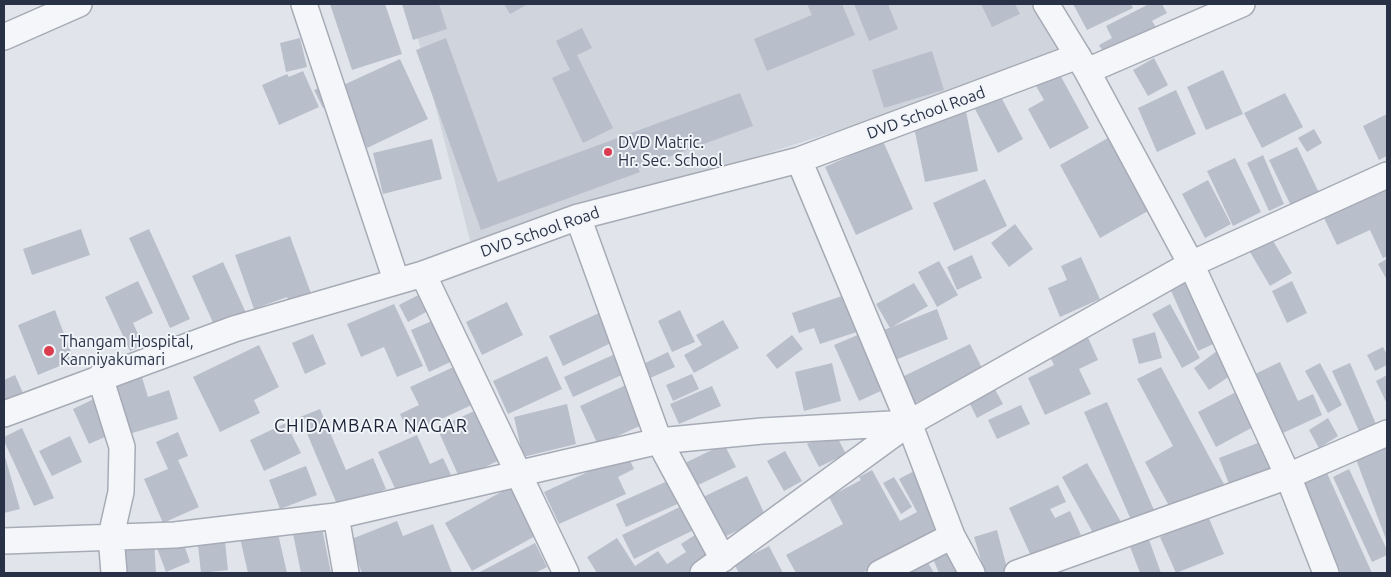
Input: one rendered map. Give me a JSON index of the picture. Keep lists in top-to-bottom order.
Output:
{
  "streets": {
    "street": ["DVD School Road"]
  },
  "districts": ["CHIDAMBARA NAGAR"],
  "places": ["DVD Matric. Hr. Sec. School", "Thangam Hospital, Kanniyakumari"]
}
